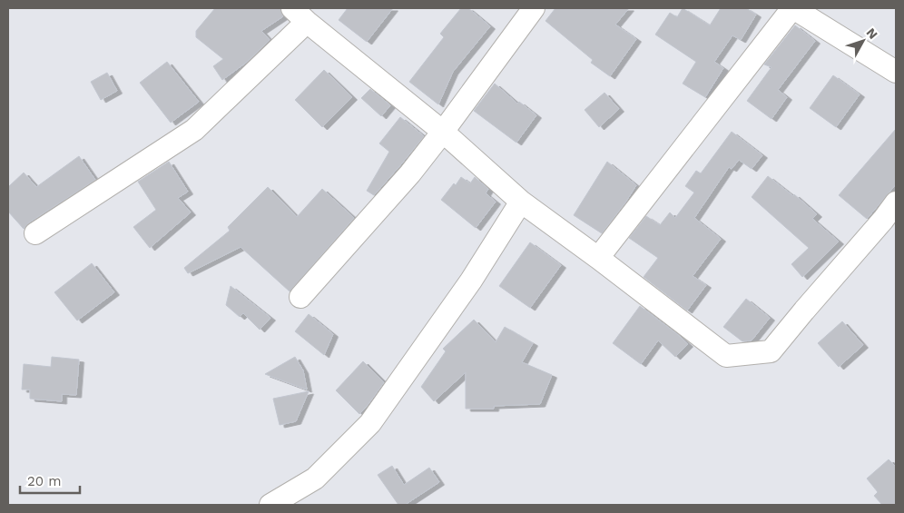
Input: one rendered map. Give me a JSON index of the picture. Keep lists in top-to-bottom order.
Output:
{
  "scale_bar": "20 m",
  "north": "top right"
}
